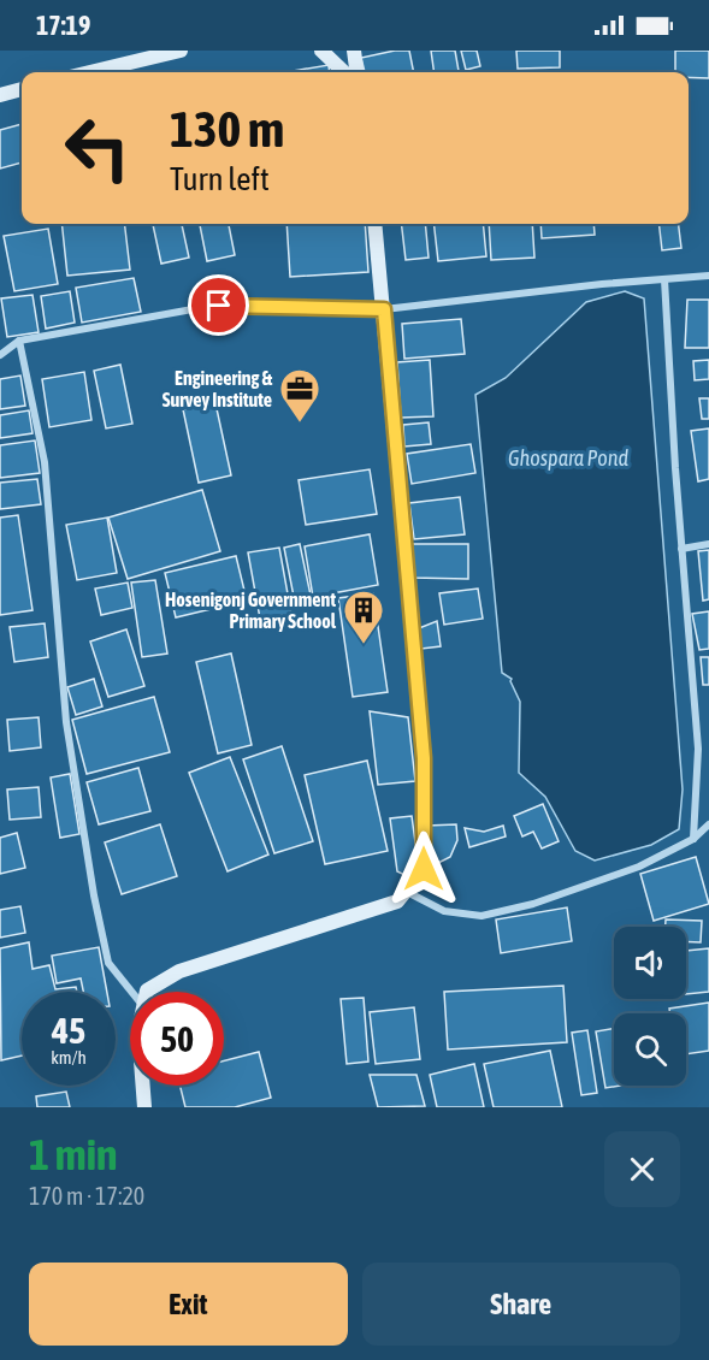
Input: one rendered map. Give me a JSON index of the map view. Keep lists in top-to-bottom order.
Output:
{
  "water": ["Ghospara Pond"],
  "places": {
    "office": ["Engineering & Survey Institute"],
    "building": ["Hosenigonj Government Primary School"]
  },
  "page": {
    "status": "17:19",
    "turn": ["130 m", "Turn left"],
    "speed": "45 km/h",
    "limit": "50",
    "heading": ["1 min", "170 m · 17:20"],
    "buttons": ["Exit", "Share"]
  }
}
